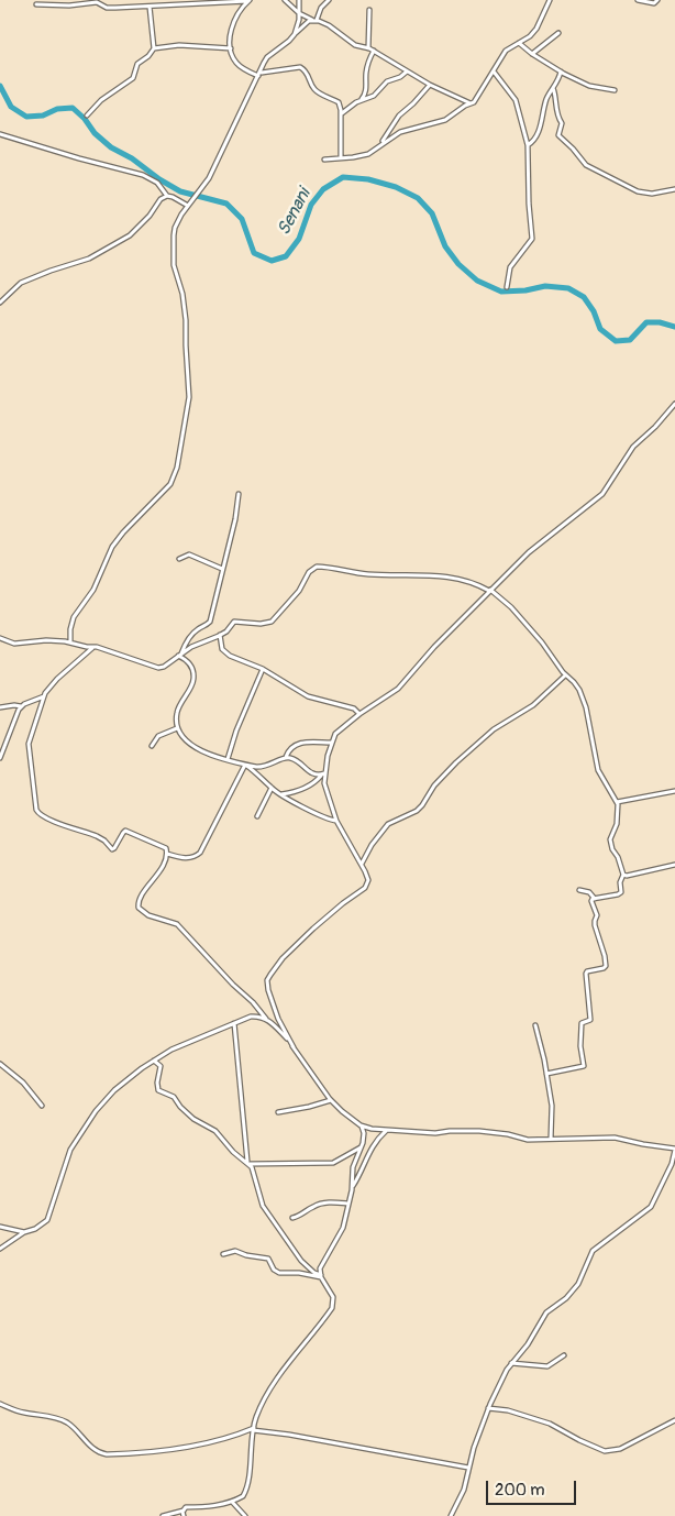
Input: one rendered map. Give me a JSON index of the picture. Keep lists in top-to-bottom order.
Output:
{
  "water": ["Senani"],
  "scale_bar": "200 m"
}
